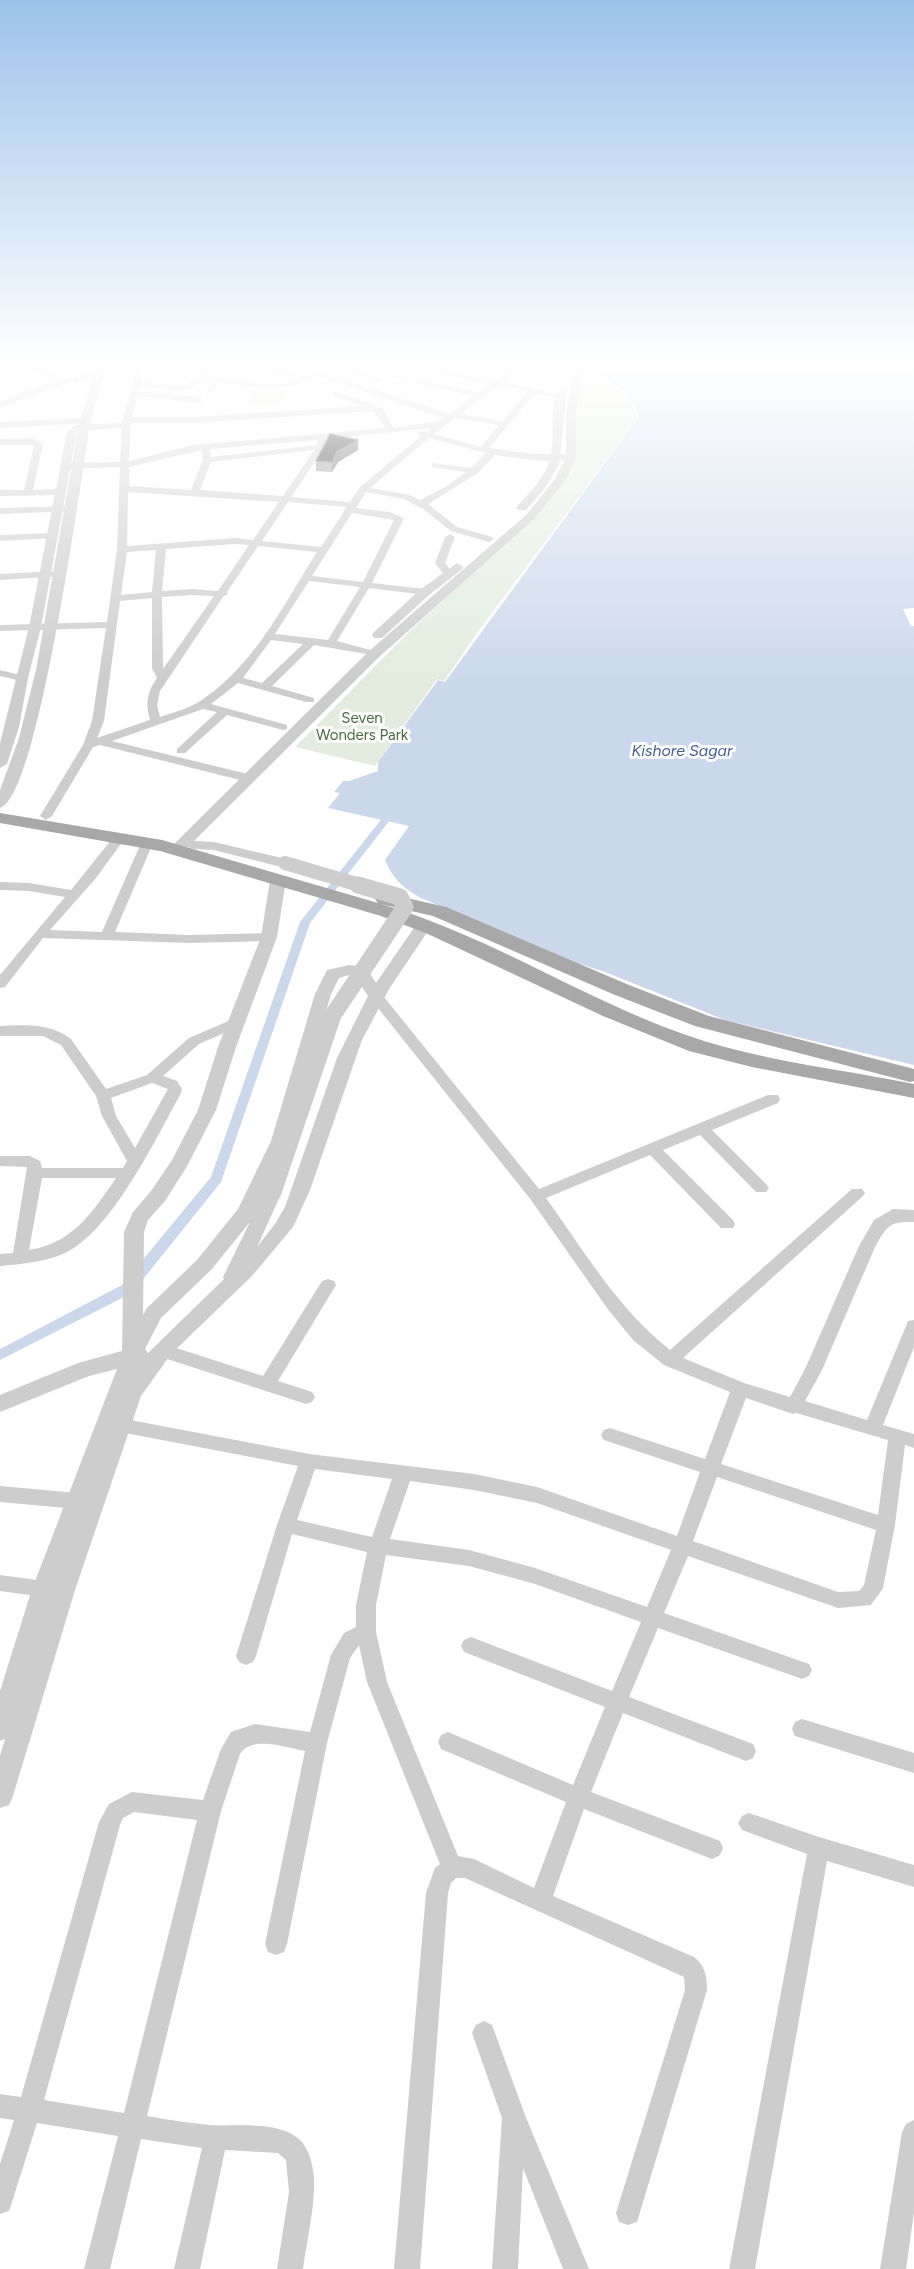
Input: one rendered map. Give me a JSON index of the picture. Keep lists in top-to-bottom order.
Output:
{
  "water": ["Kishore Sagar"],
  "parks": ["Seven Wonders Park"]
}
